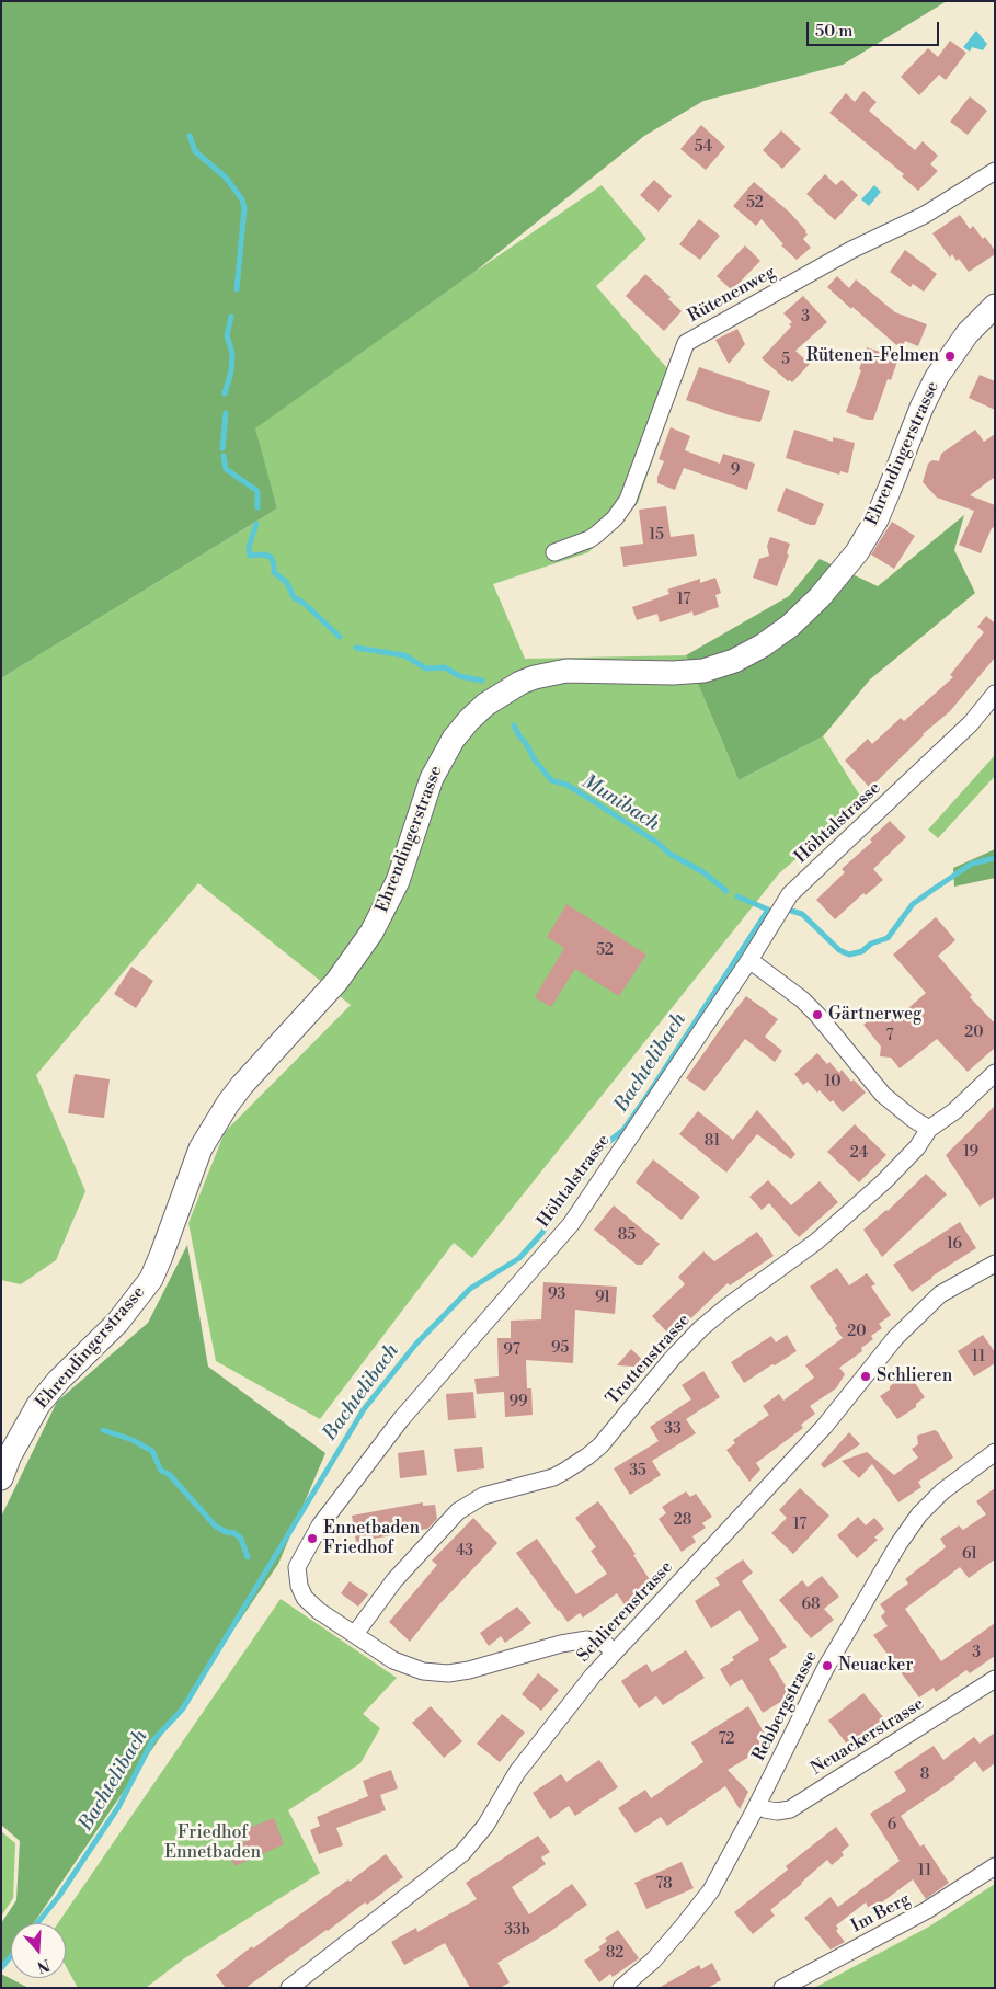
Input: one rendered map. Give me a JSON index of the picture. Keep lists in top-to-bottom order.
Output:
{
  "streets": {
    "main road": ["Ehrendingerstrasse"],
    "street": [
      "Rütenenweg",
      "Höhtalstrasse",
      "Trottenstrasse",
      "Schlierenstrasse",
      "Rebbergstrasse",
      "Neuackerstrasse",
      "Im Berg"
    ]
  },
  "crossings": [
    ["Höhtalstrasse", "Trottenstrasse"],
    ["Rebbergstrasse", "Neuackerstrasse"]
  ],
  "water": ["Munibach", "Bachtelibach"],
  "parks": ["Friedhof Ennetbaden"],
  "places": [
    "Rütenen-Felmen",
    "Gärtnerweg",
    "Schlieren",
    "Ennetbaden Friedhof",
    "Neuacker"
  ],
  "house_numbers": [
    "54",
    "52",
    "3",
    "5",
    "9",
    "15",
    "17",
    "52",
    "20",
    "7",
    "10",
    "81",
    "19",
    "24",
    "85",
    "16",
    "93",
    "91",
    "20",
    "95",
    "97",
    "11",
    "99",
    "33",
    "35",
    "28",
    "17",
    "43",
    "61",
    "68",
    "3",
    "72",
    "8",
    "6",
    "11",
    "78",
    "33b",
    "82"
  ],
  "scale_bar": "50 m",
  "north": "bottom"
}
